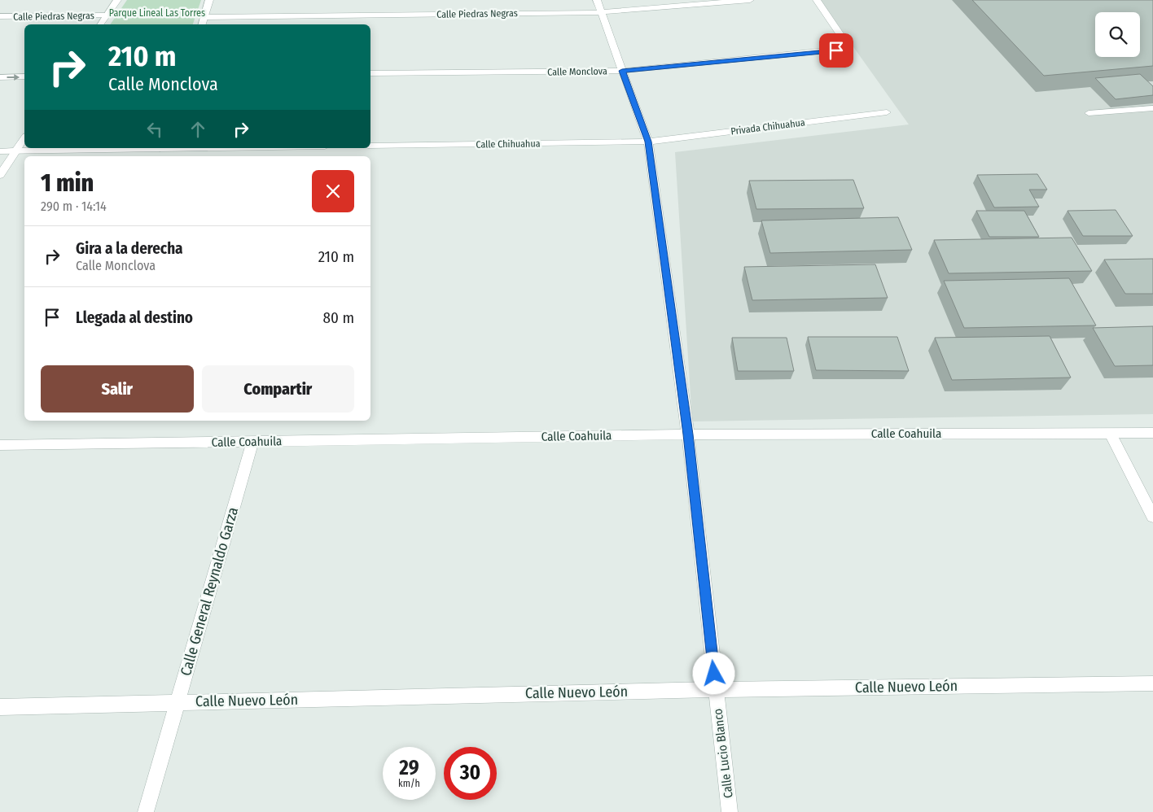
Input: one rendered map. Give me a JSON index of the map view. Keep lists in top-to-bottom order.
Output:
{
  "streets": {
    "street": [
      "Calle Piedras Negras",
      "Calle Monclova",
      "Privada Chihuahua",
      "Calle Chihuahua",
      "Calle Coahuila",
      "Calle General Reynaldo Garza",
      "Calle Nuevo León",
      "Calle Lucio Blanco"
    ]
  },
  "crossings": [
    ["Calle Piedras Negras", "Calle Lucio Blanco"],
    ["Calle Monclova", "Calle Lucio Blanco"],
    ["Privada Chihuahua", "Calle Chihuahua"],
    ["Privada Chihuahua", "Calle Lucio Blanco"],
    ["Calle Chihuahua", "Calle Lucio Blanco"],
    ["Calle Coahuila", "Calle General Reynaldo Garza"],
    ["Calle Coahuila", "Calle Lucio Blanco"],
    ["Calle General Reynaldo Garza", "Calle Nuevo León"],
    ["Calle Nuevo León", "Calle Lucio Blanco"]
  ],
  "parks": ["Parque Lineal Las Torres"],
  "page": {
    "turn": ["210 m", "Calle Monclova"],
    "heading": ["1 min", "290 m · 14:14"],
    "list": [
      {
        "name": "Gira a la derecha",
        "note": "Calle Monclova",
        "value": "210 m"
      },
      {
        "name": "Llegada al destino",
        "value": "80 m"
      }
    ],
    "buttons": ["Salir", "Compartir"],
    "speed": "29 km/h",
    "limit": "30"
  }
}
